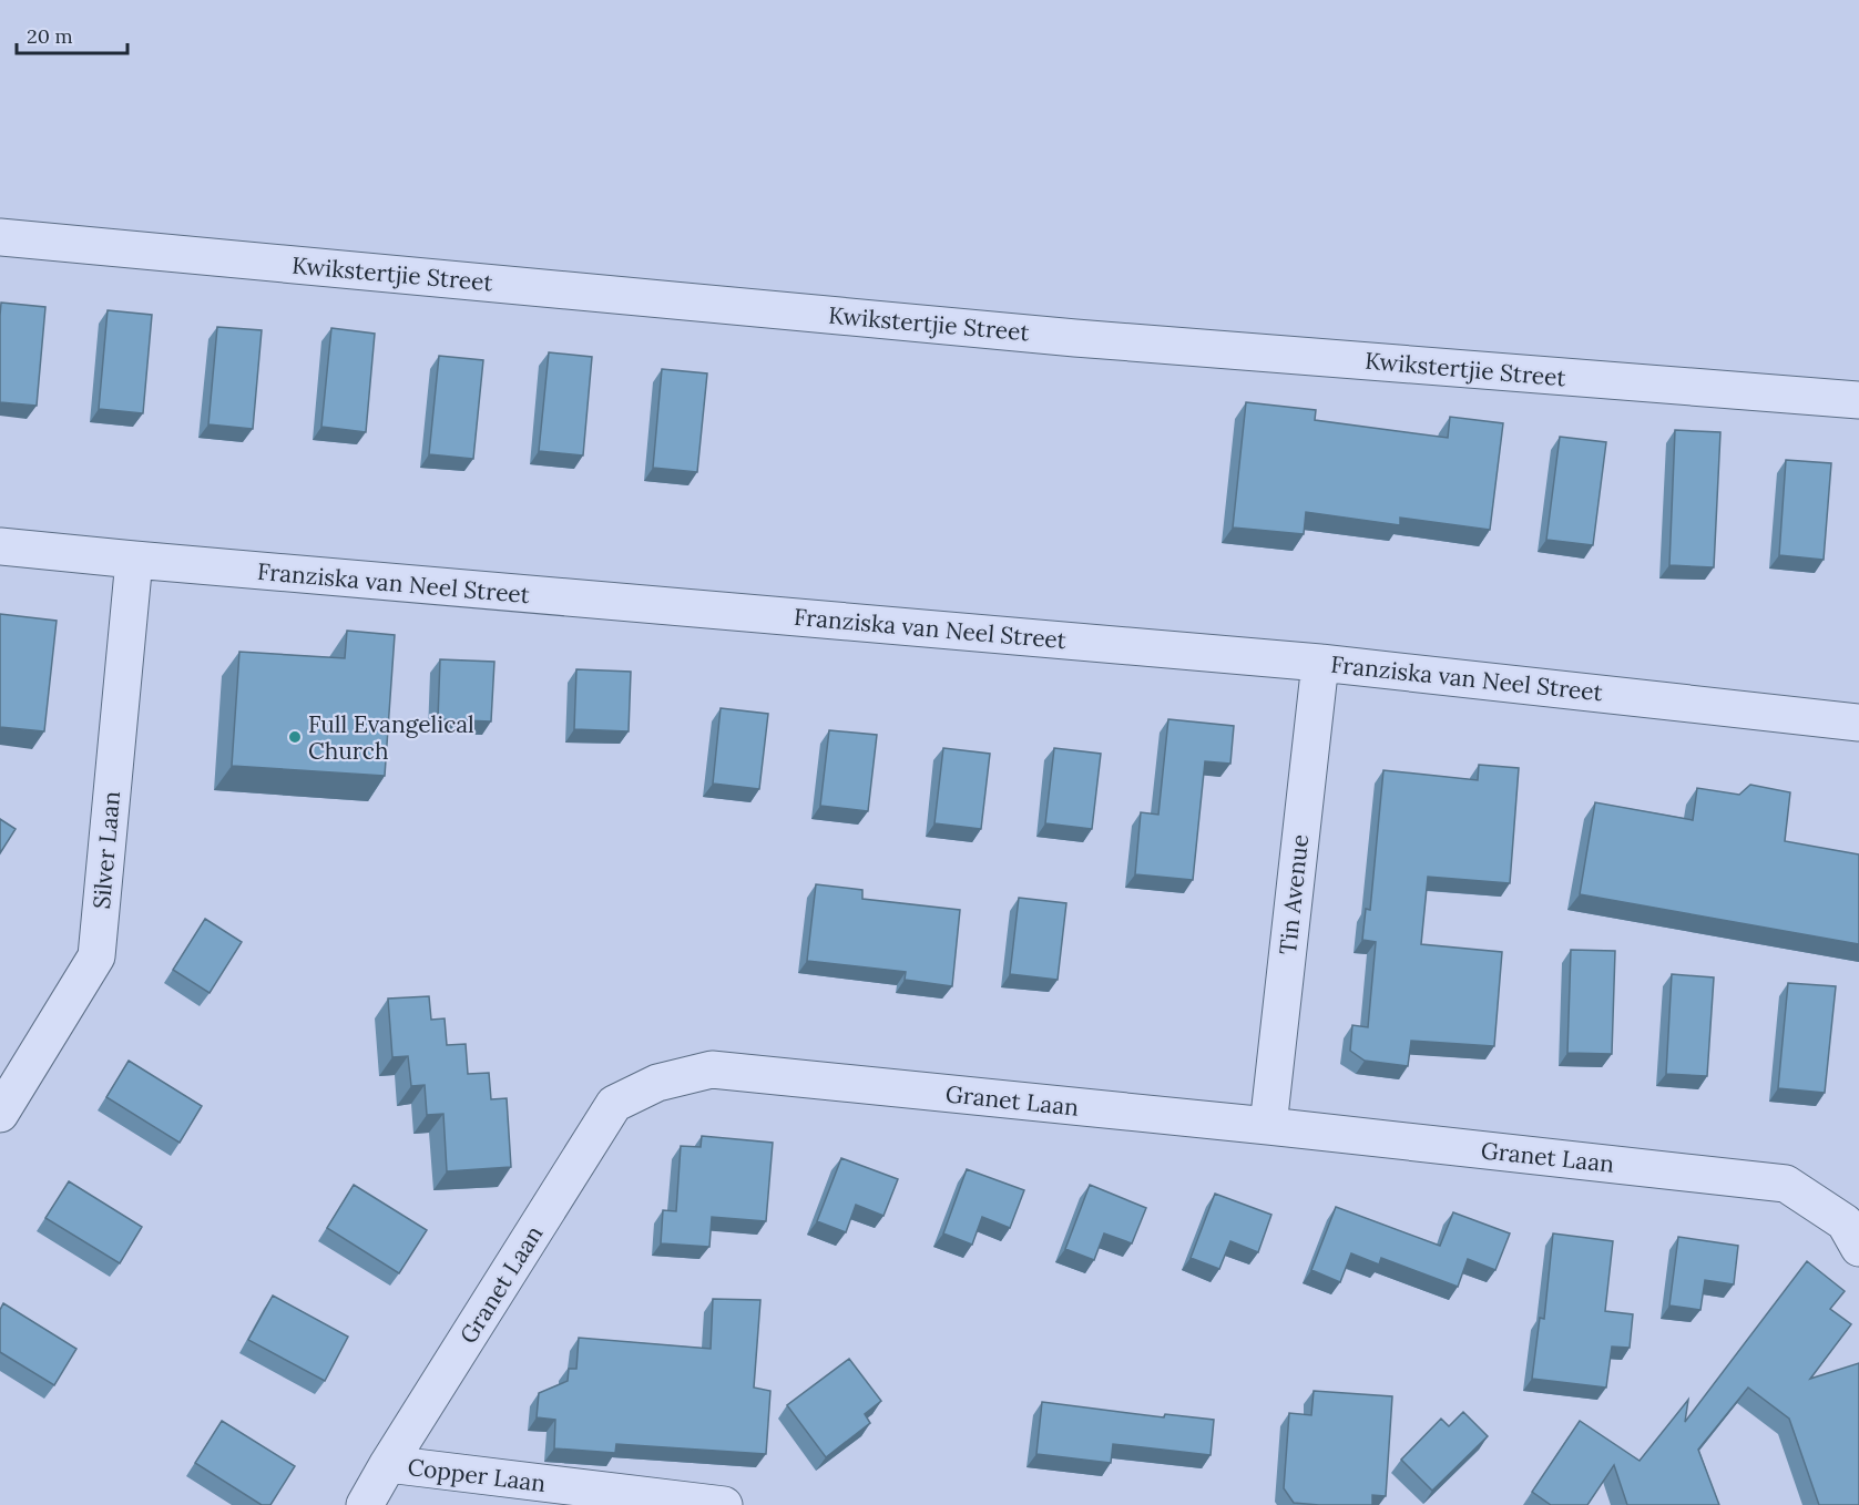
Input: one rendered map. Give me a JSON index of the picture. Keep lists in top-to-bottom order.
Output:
{
  "streets": {
    "street": [
      "Kwikstertjie Street",
      "Franziska van Neel Street",
      "Silver Laan",
      "Tin Avenue",
      "Granet Laan",
      "Copper Laan"
    ]
  },
  "crossings": [
    ["Franziska van Neel Street", "Silver Laan"],
    ["Franziska van Neel Street", "Tin Avenue"],
    ["Tin Avenue", "Granet Laan"],
    ["Granet Laan", "Copper Laan"]
  ],
  "places": ["Full Evangelical Church"],
  "scale_bar": "20 m"
}
